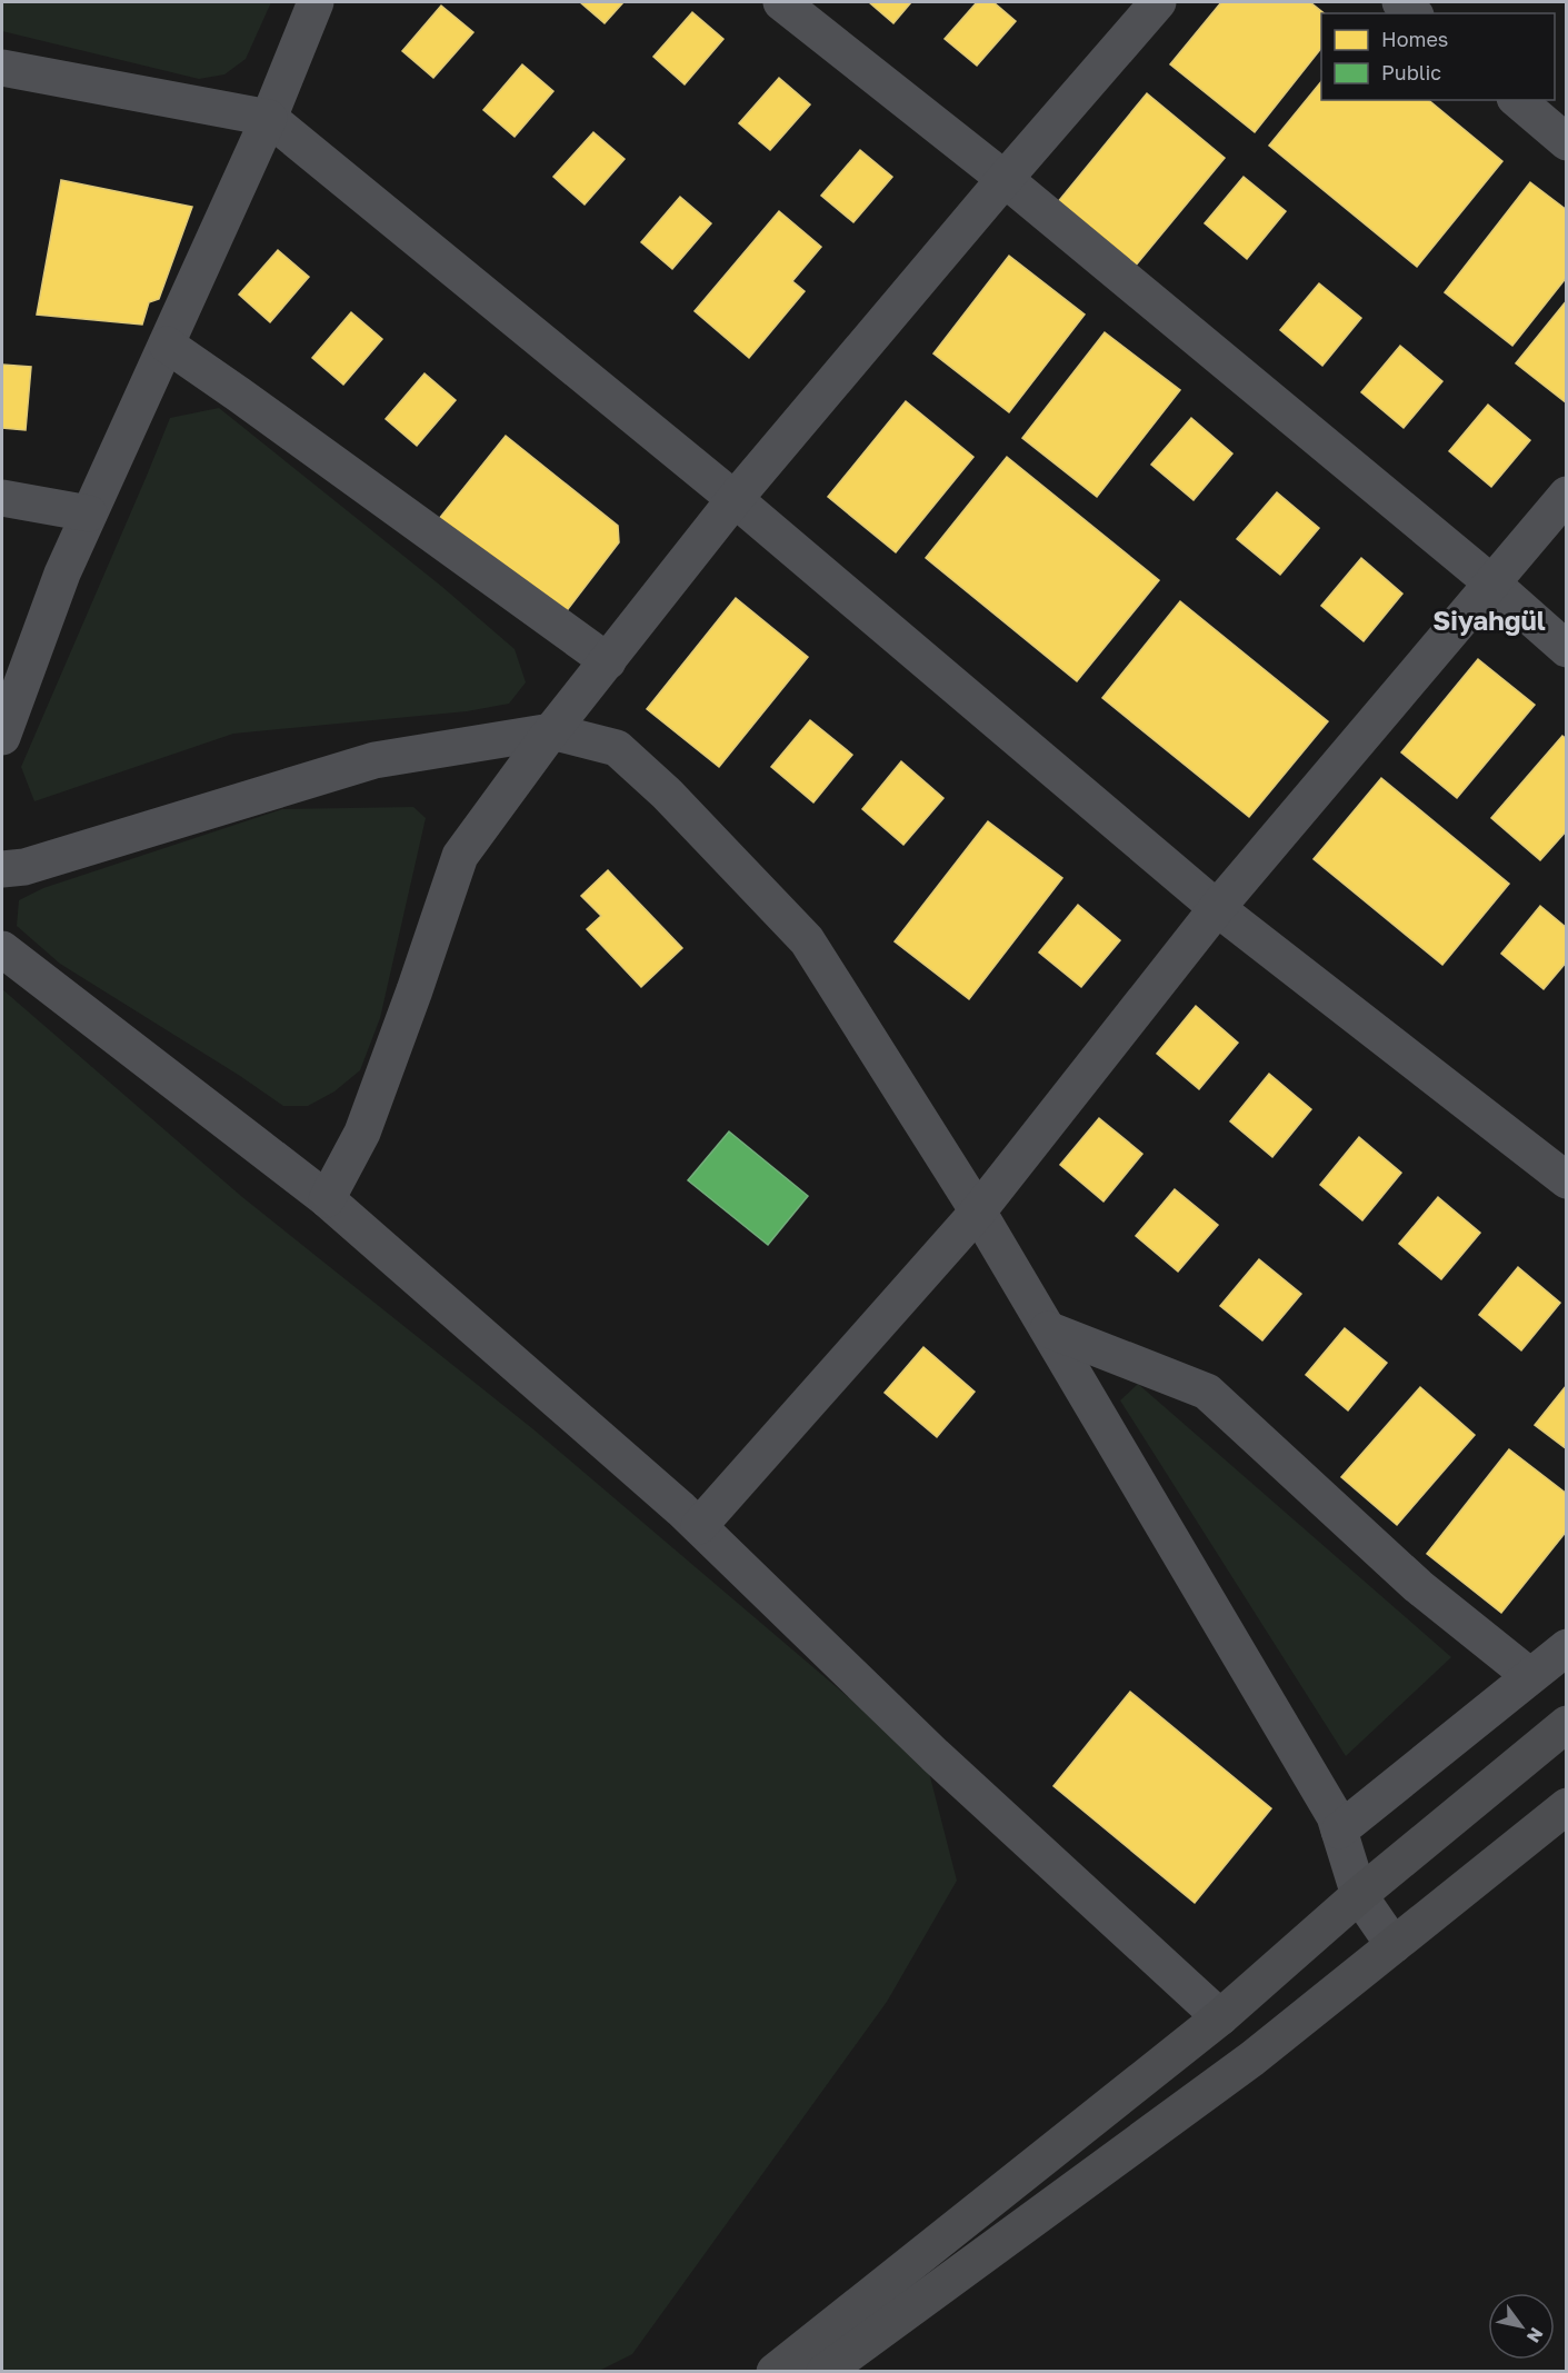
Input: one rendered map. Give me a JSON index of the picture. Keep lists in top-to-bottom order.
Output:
{
  "districts": ["Siyahgül"],
  "legend": ["Homes", "Public"],
  "north": "bottom right"
}
